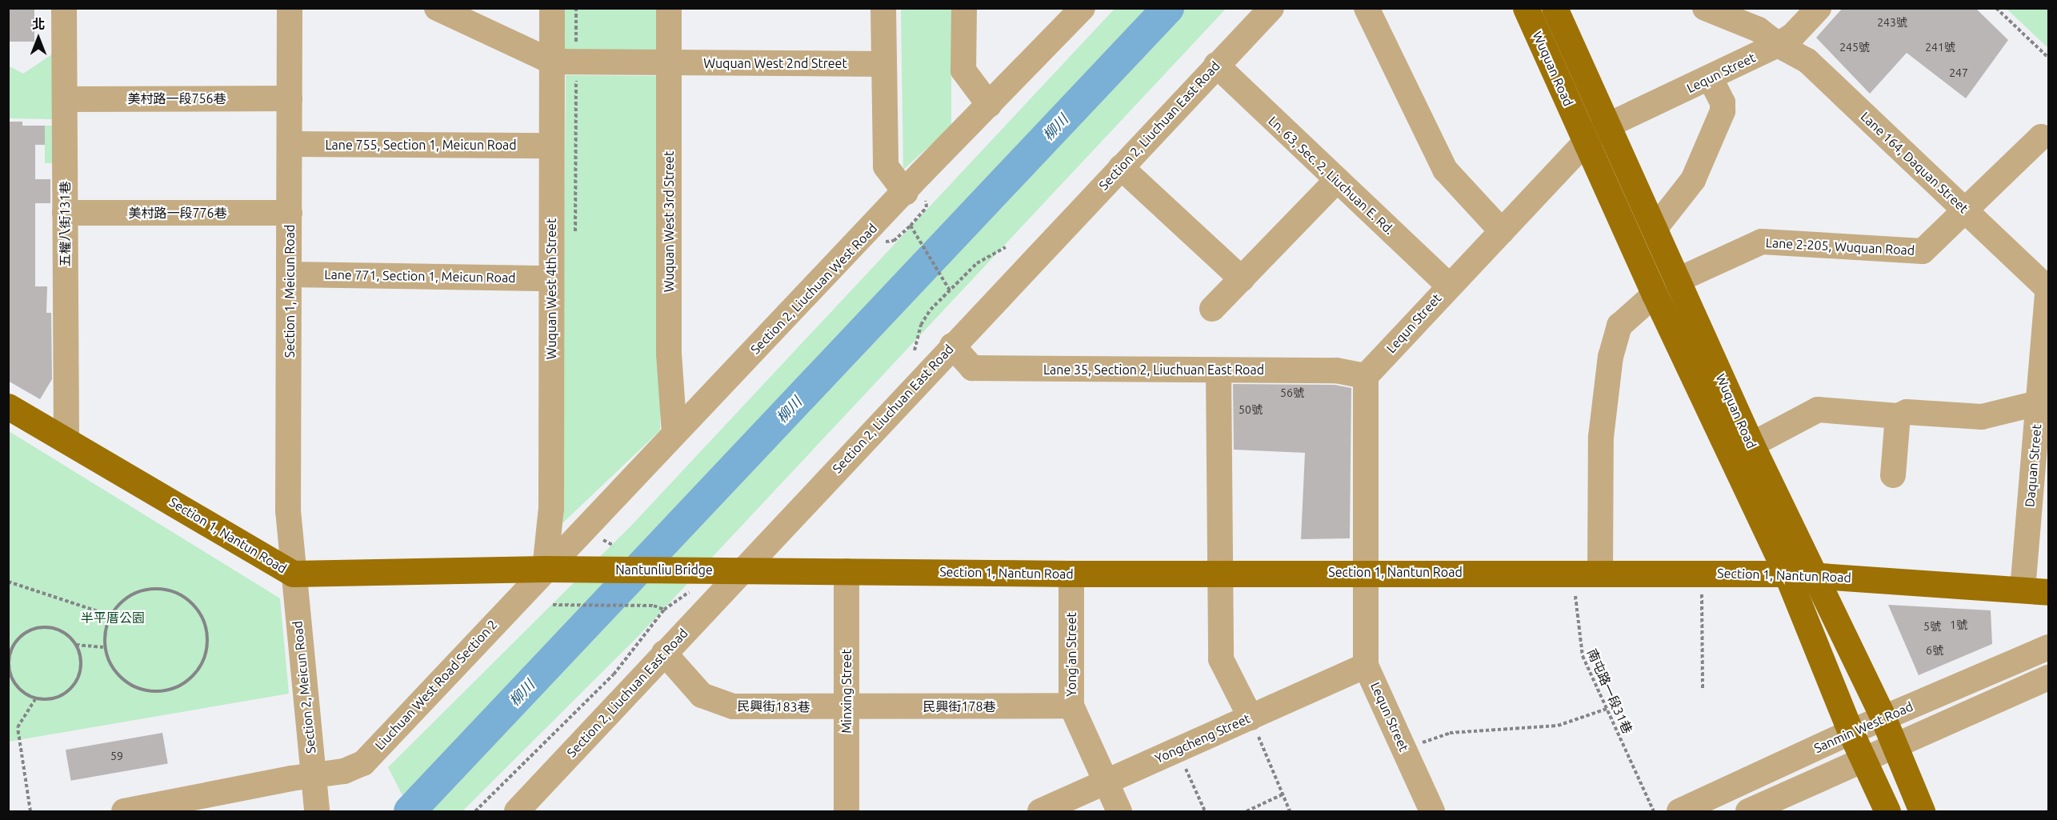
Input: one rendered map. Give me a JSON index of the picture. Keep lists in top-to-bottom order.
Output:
{
  "streets": {
    "main road": ["Wuquan Road", "Section 1, Nantun Road", "Nantunliu Bridge"],
    "street": [
      "Wuquan West 2nd Street",
      "Lequn Street",
      "美村路一段756巷",
      "Section 2, Liuchuan East Road",
      "Lane 755, Section 1, Meicun Road",
      "Lane 164, Daquan Street",
      "Ln. 63, Sec. 2, Liuchuan E. Rd.",
      "美村路一段776巷",
      "Wuquan West 3rd Street",
      "五權八街131巷",
      "Lane 2-205, Wuquan Road",
      "Lane 771, Section 1, Meicun Road",
      "Wuquan West 4th Street",
      "Section 2, Liuchuan West Road",
      "Section 1, Meicun Road",
      "Lane 35, Section 2, Liuchuan East Road",
      "Daquan Street",
      "Yong’an Street",
      "Liuchuan West Road Section 2",
      "Section 2, Meicun Road",
      "Minxing Street",
      "民興街183巷",
      "民興街178巷",
      "Sanmin West Road",
      "Yongcheng Street"
    ],
    "path": ["南屯路一段31巷"]
  },
  "crossings": [
    ["Wuquan West 2nd Street", "Wuquan West 3rd Street"],
    ["Wuquan West 2nd Street", "Wuquan West 4th Street"],
    ["Wuquan Road", "Lequn Street"],
    ["Wuquan Road", "Lane 2-205, Wuquan Road"],
    ["Wuquan Road", "Section 1, Nantun Road"],
    ["Wuquan Road", "Sanmin West Road"],
    ["Lequn Street", "Lane 164, Daquan Street"],
    ["Lequn Street", "Ln. 63, Sec. 2, Liuchuan E. Rd."],
    ["Lequn Street", "Lane 35, Section 2, Liuchuan East Road"],
    ["Lequn Street", "Section 1, Nantun Road"],
    ["Lequn Street", "Yongcheng Street"],
    ["美村路一段756巷", "五權八街131巷"],
    ["美村路一段756巷", "Section 1, Meicun Road"],
    ["Section 2, Liuchuan East Road", "Ln. 63, Sec. 2, Liuchuan E. Rd."],
    ["Section 2, Liuchuan East Road", "Lane 35, Section 2, Liuchuan East Road"],
    ["Section 2, Liuchuan East Road", "Section 1, Nantun Road"],
    ["Section 2, Liuchuan East Road", "Nantunliu Bridge"],
    ["Section 2, Liuchuan East Road", "民興街183巷"],
    ["Lane 755, Section 1, Meicun Road", "Wuquan West 4th Street"],
    ["Lane 755, Section 1, Meicun Road", "Section 1, Meicun Road"],
    ["Lane 164, Daquan Street", "Lane 2-205, Wuquan Road"],
    ["Lane 164, Daquan Street", "Daquan Street"],
    ["美村路一段776巷", "五權八街131巷"],
    ["美村路一段776巷", "Section 1, Meicun Road"],
    ["Wuquan West 3rd Street", "Section 2, Liuchuan West Road"],
    ["五權八街131巷", "Section 1, Nantun Road"],
    ["Lane 771, Section 1, Meicun Road", "Wuquan West 4th Street"],
    ["Lane 771, Section 1, Meicun Road", "Section 1, Meicun Road"],
    ["Wuquan West 4th Street", "Section 2, Liuchuan West Road"],
    ["Wuquan West 4th Street", "Section 1, Nantun Road"],
    ["Wuquan West 4th Street", "Liuchuan West Road Section 2"],
    ["Section 2, Liuchuan West Road", "Section 1, Nantun Road"],
    ["Section 2, Liuchuan West Road", "Liuchuan West Road Section 2"],
    ["Section 1, Meicun Road", "Section 1, Nantun Road"],
    ["Section 1, Meicun Road", "Section 2, Meicun Road"],
    ["Daquan Street", "Section 1, Nantun Road"],
    ["Section 1, Nantun Road", "Nantunliu Bridge"],
    ["Section 1, Nantun Road", "Yong’an Street"],
    ["Section 1, Nantun Road", "Liuchuan West Road Section 2"],
    ["Section 1, Nantun Road", "Section 2, Meicun Road"],
    ["Section 1, Nantun Road", "Minxing Street"],
    ["Section 1, Nantun Road", "南屯路一段31巷"],
    ["Yong’an Street", "民興街178巷"],
    ["Yong’an Street", "Yongcheng Street"],
    ["Liuchuan West Road Section 2", "Section 2, Meicun Road"],
    ["Minxing Street", "民興街183巷"],
    ["Minxing Street", "民興街178巷"],
    ["民興街183巷", "民興街178巷"]
  ],
  "water": ["柳川"],
  "parks": ["半平厝公園"],
  "house_numbers": [
    "243號",
    "245號",
    "241號",
    "247",
    "56號",
    "50號",
    "1號",
    "5號",
    "6號",
    "59"
  ],
  "north": "top"
}
